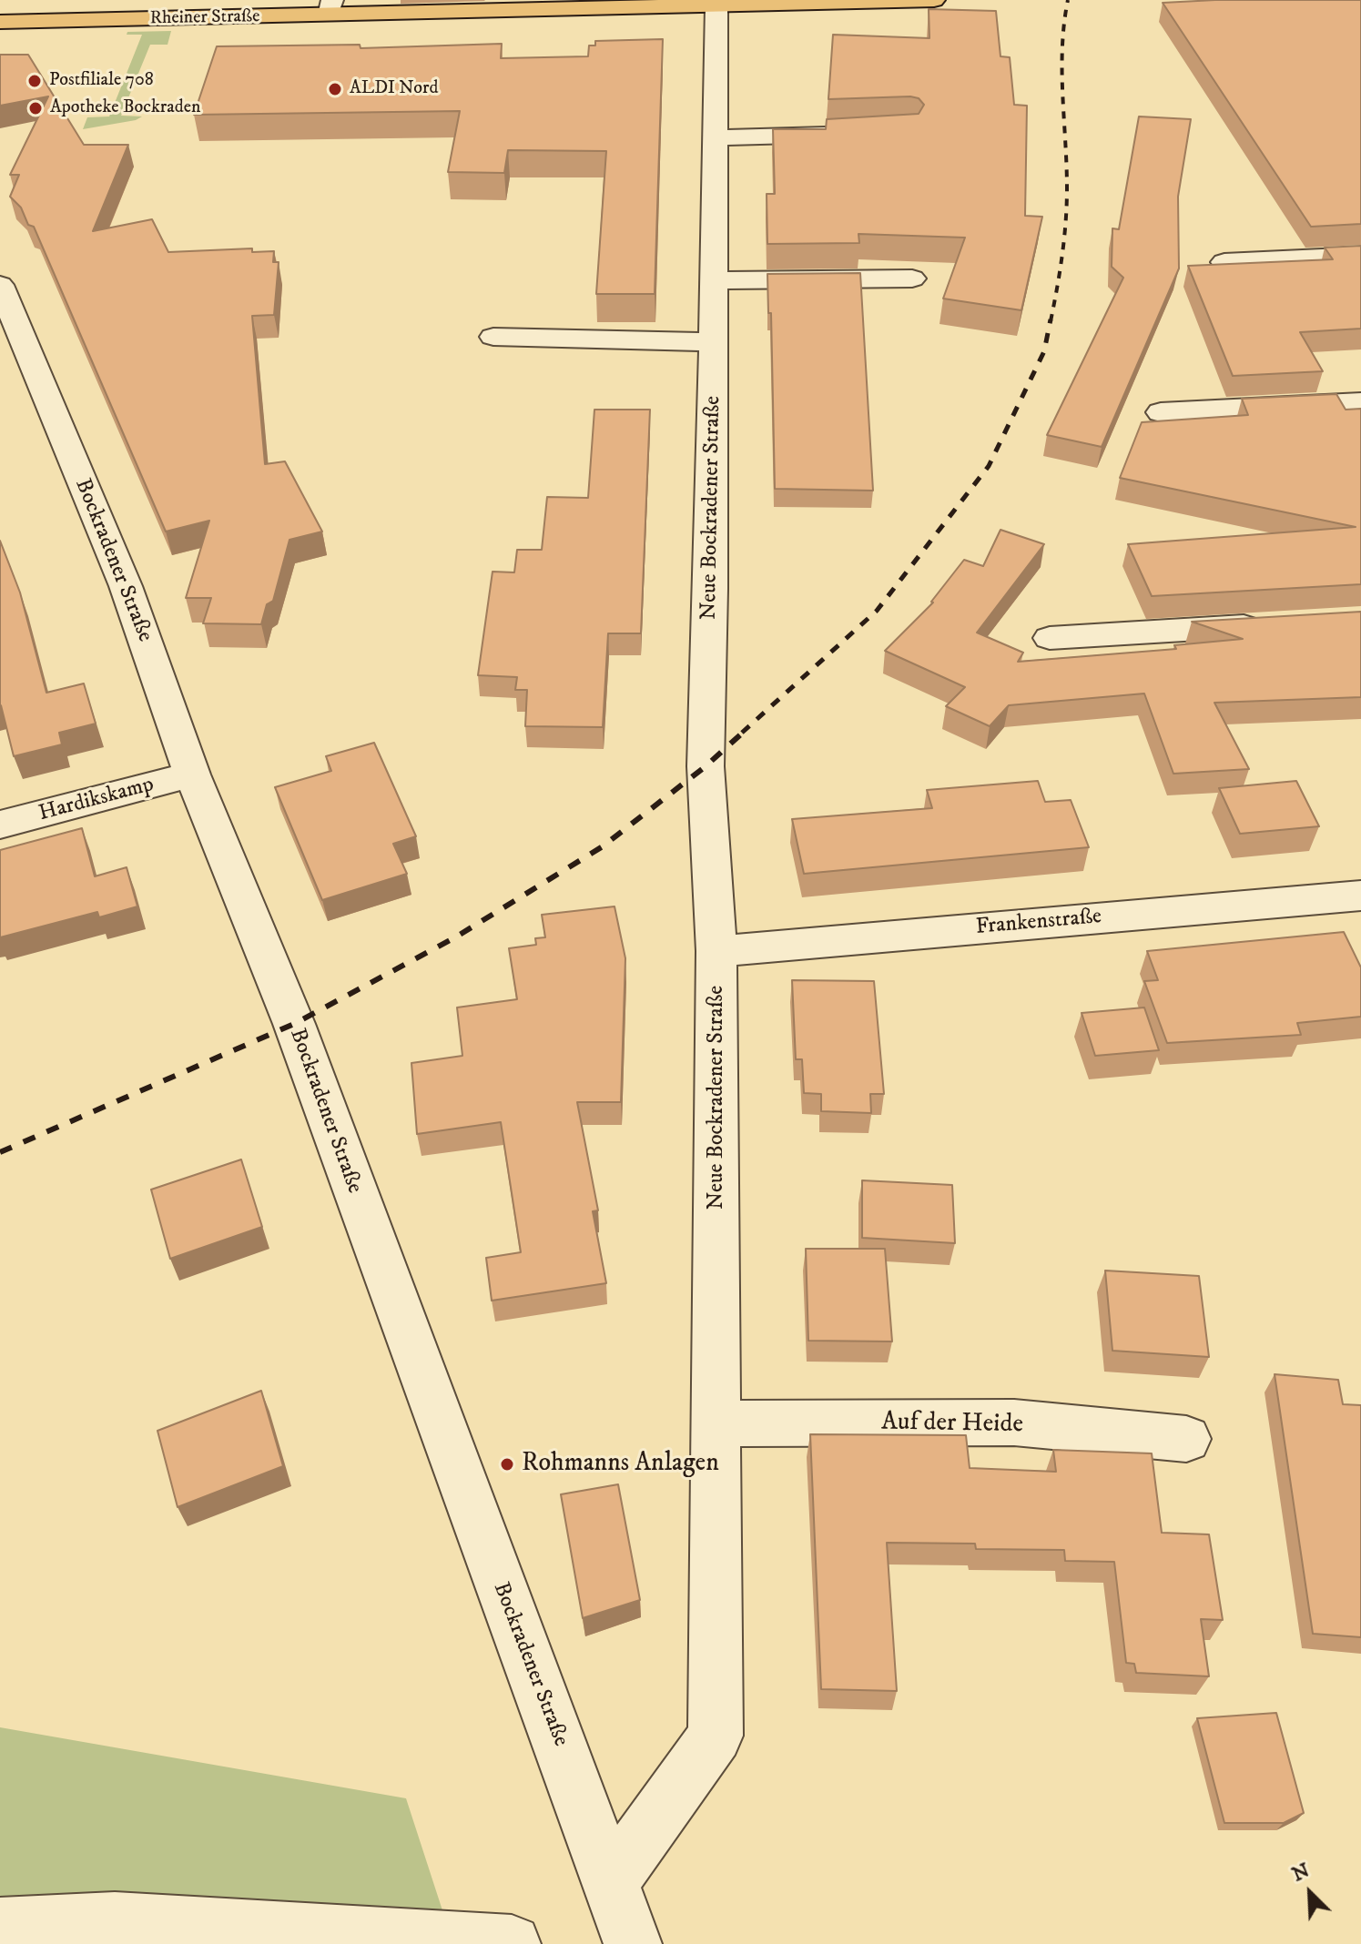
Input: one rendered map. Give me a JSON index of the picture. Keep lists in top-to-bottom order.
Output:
{
  "streets": {
    "main road": ["Rheiner Straße"],
    "street": [
      "Neue Bockradener Straße",
      "Bockradener Straße",
      "Hardikskamp",
      "Frankenstraße",
      "Auf der Heide"
    ]
  },
  "crossings": [
    ["Rheiner Straße", "Neue Bockradener Straße"],
    ["Neue Bockradener Straße", "Bockradener Straße"],
    ["Neue Bockradener Straße", "Frankenstraße"],
    ["Neue Bockradener Straße", "Auf der Heide"],
    ["Bockradener Straße", "Hardikskamp"]
  ],
  "places": [
    "Postfiliale 708",
    "ALDI Nord",
    "Apotheke Bockraden",
    "Rohmanns Anlagen"
  ],
  "north": "top left"
}
